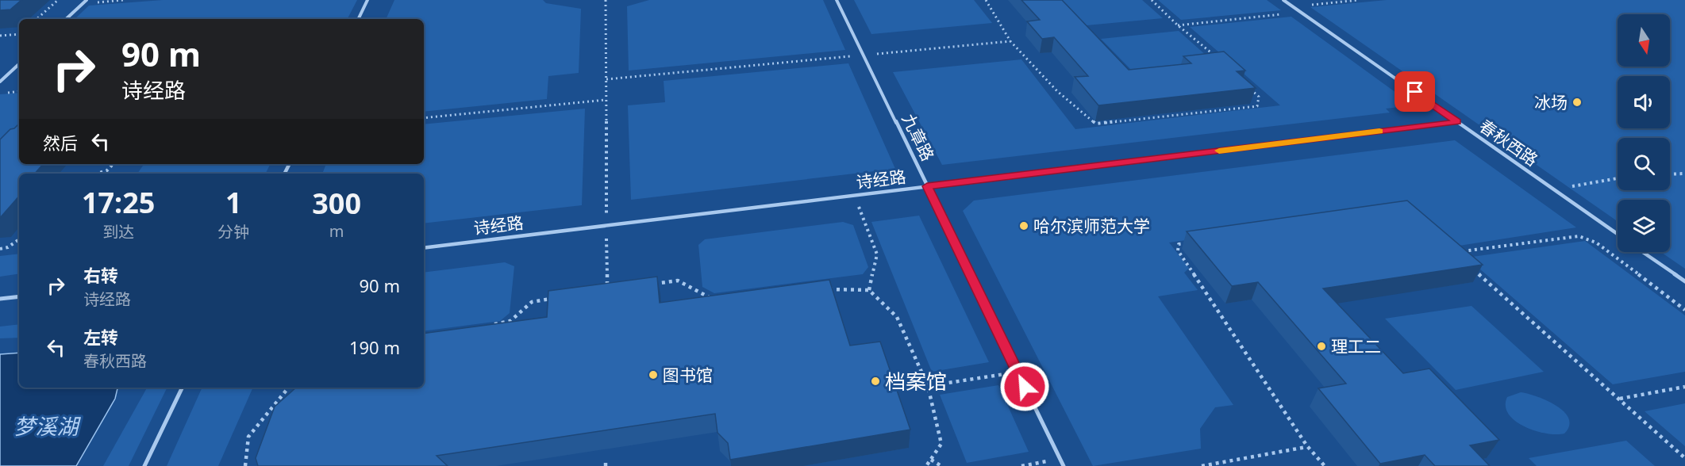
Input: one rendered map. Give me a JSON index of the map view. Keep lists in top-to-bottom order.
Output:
{
  "streets": {
    "lane": ["九章路", "春秋西路", "诗经路"]
  },
  "crossings": [
    ["九章路", "诗经路"],
    ["春秋西路", "诗经路"]
  ],
  "water": ["梦溪湖"],
  "places": [
    "冰场",
    "哈尔滨师范大学",
    "理工二",
    "图书馆",
    "档案馆"
  ],
  "north": "bottom",
  "page": {
    "turn": ["90 m", "诗经路"],
    "then": "然后",
    "eta": [
      "17:25",
      "到达",
      "1",
      "分钟",
      "300",
      "m"
    ],
    "list": [
      {
        "name": "右转",
        "note": "诗经路",
        "value": "90 m"
      },
      {
        "name": "左转",
        "note": "春秋西路",
        "value": "190 m"
      }
    ]
  }
}
